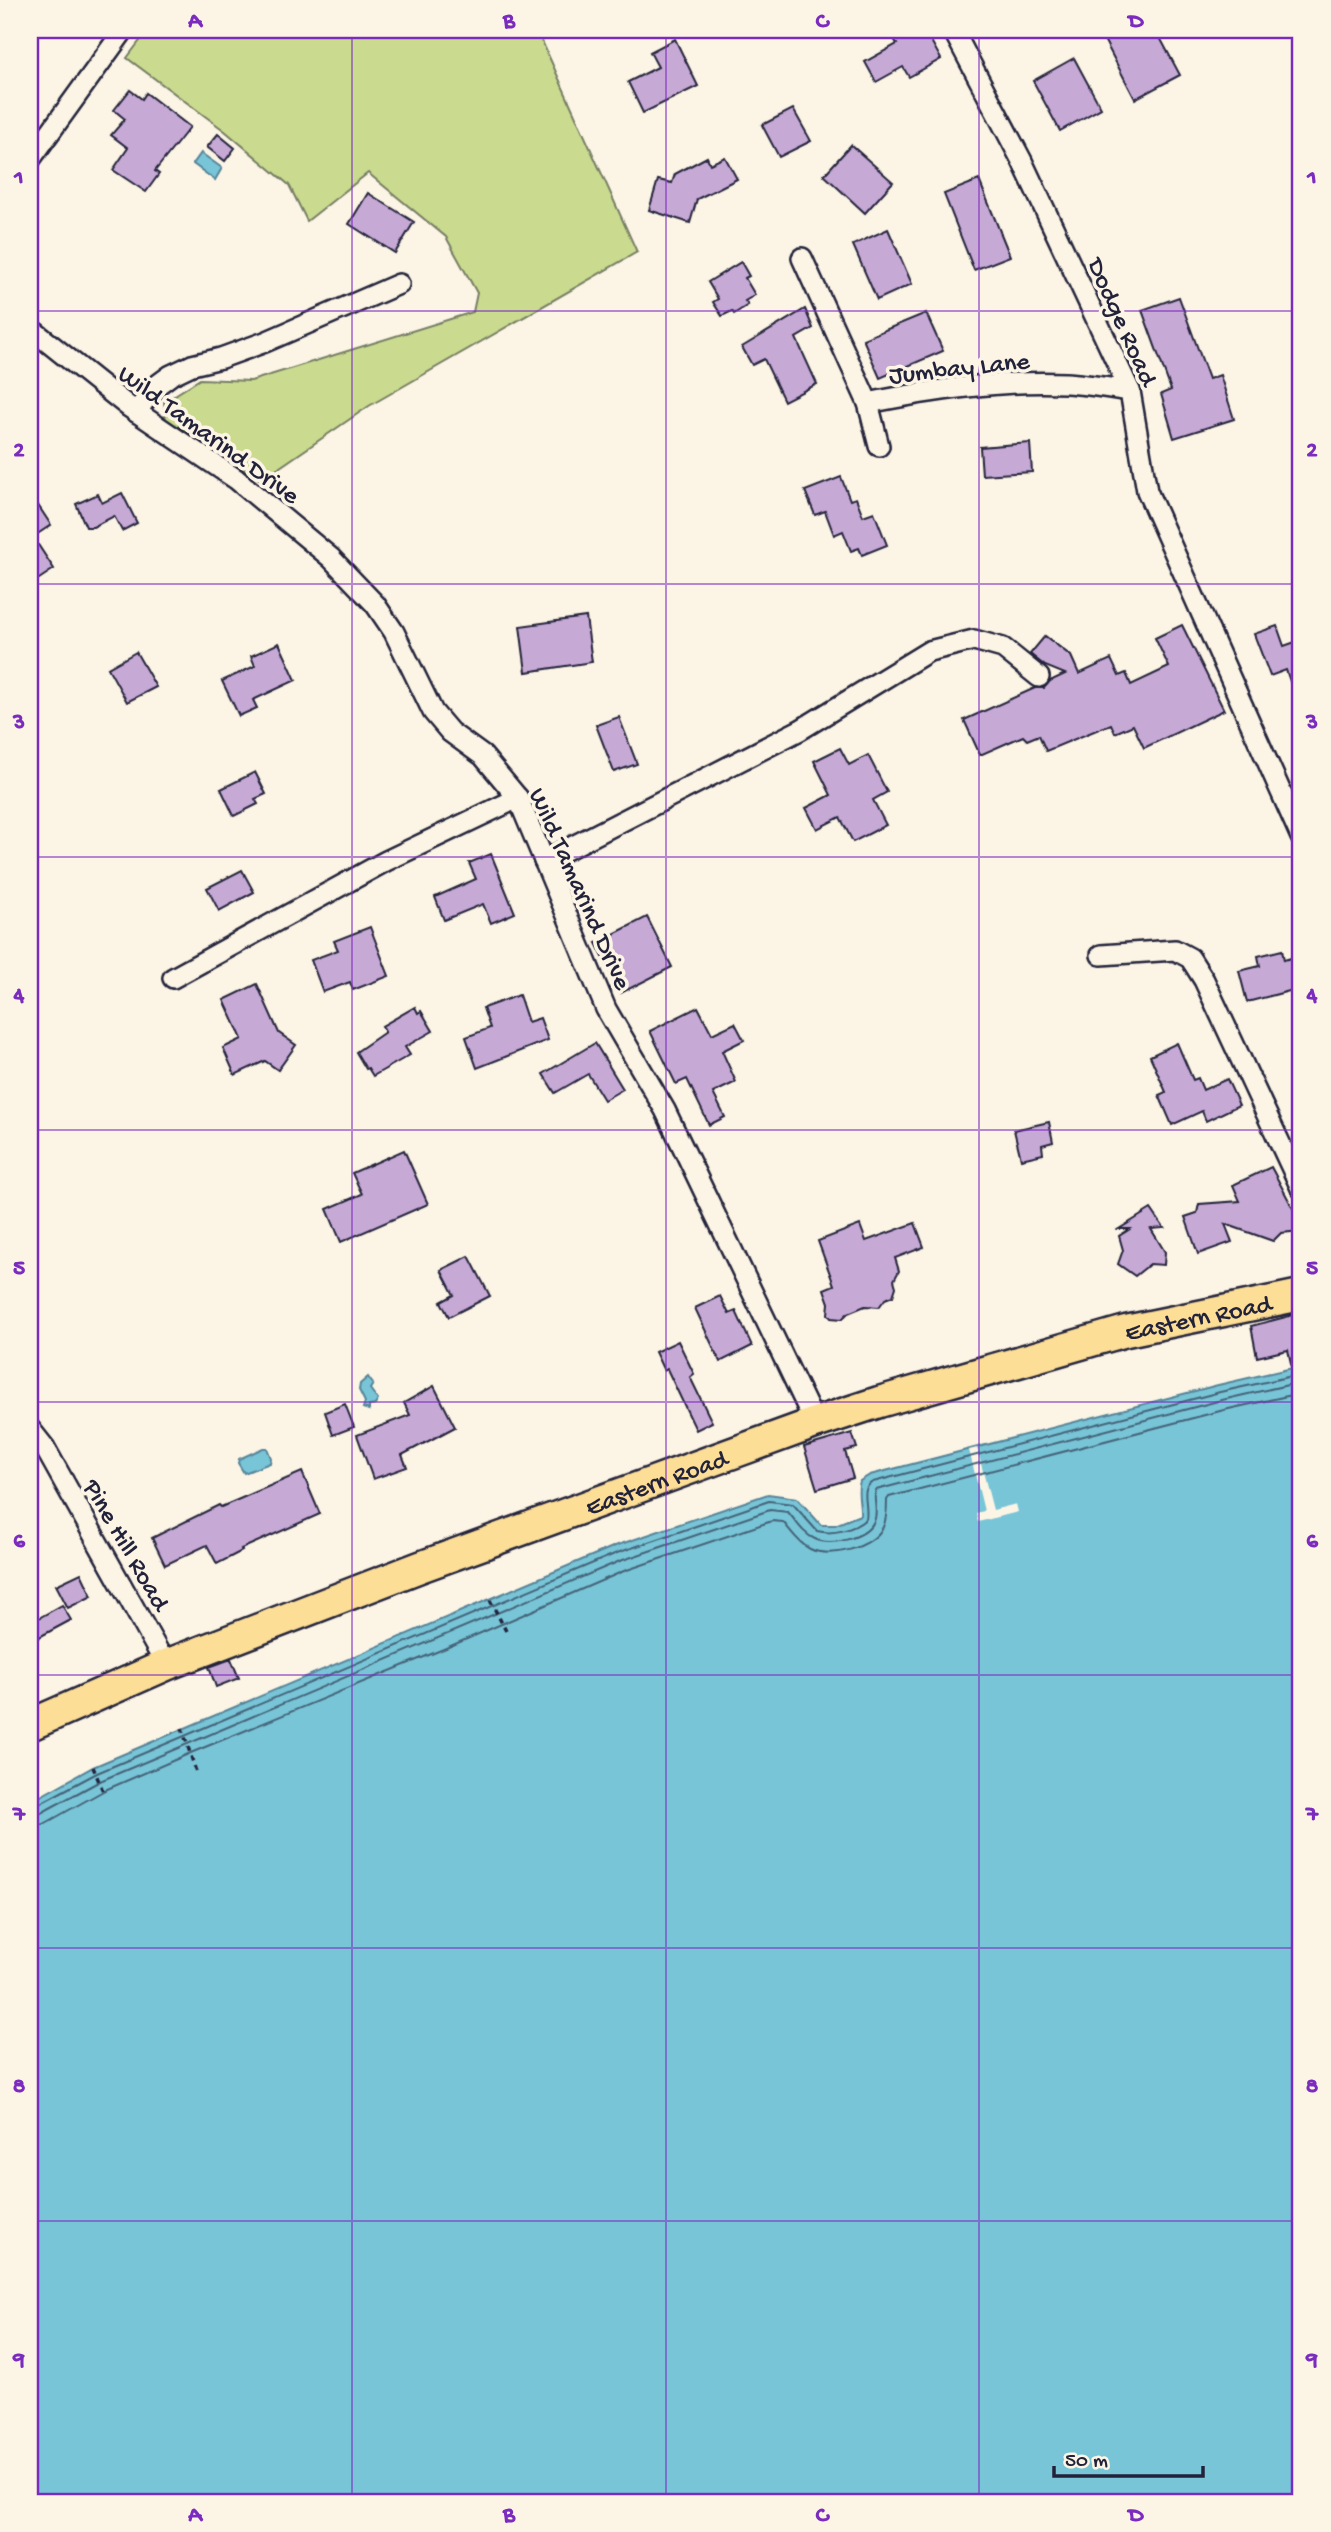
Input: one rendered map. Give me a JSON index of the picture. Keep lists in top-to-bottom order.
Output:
{
  "streets": {
    "highway": ["Eastern Road"],
    "street": [
      "Dodge Road",
      "Jumbay Lane",
      "Wild Tamarind Drive",
      "Pine Hill Road"
    ]
  },
  "crossings": [
    ["Dodge Road", "Jumbay Lane"],
    ["Wild Tamarind Drive", "Eastern Road"],
    ["Eastern Road", "Pine Hill Road"]
  ],
  "scale_bar": "50 m",
  "grid": {
    "columns": [
      "A",
      "B",
      "C",
      "D"
    ],
    "rows": [
      "1",
      "2",
      "3",
      "4",
      "5",
      "6",
      "7",
      "8",
      "9"
    ]
  }
}
